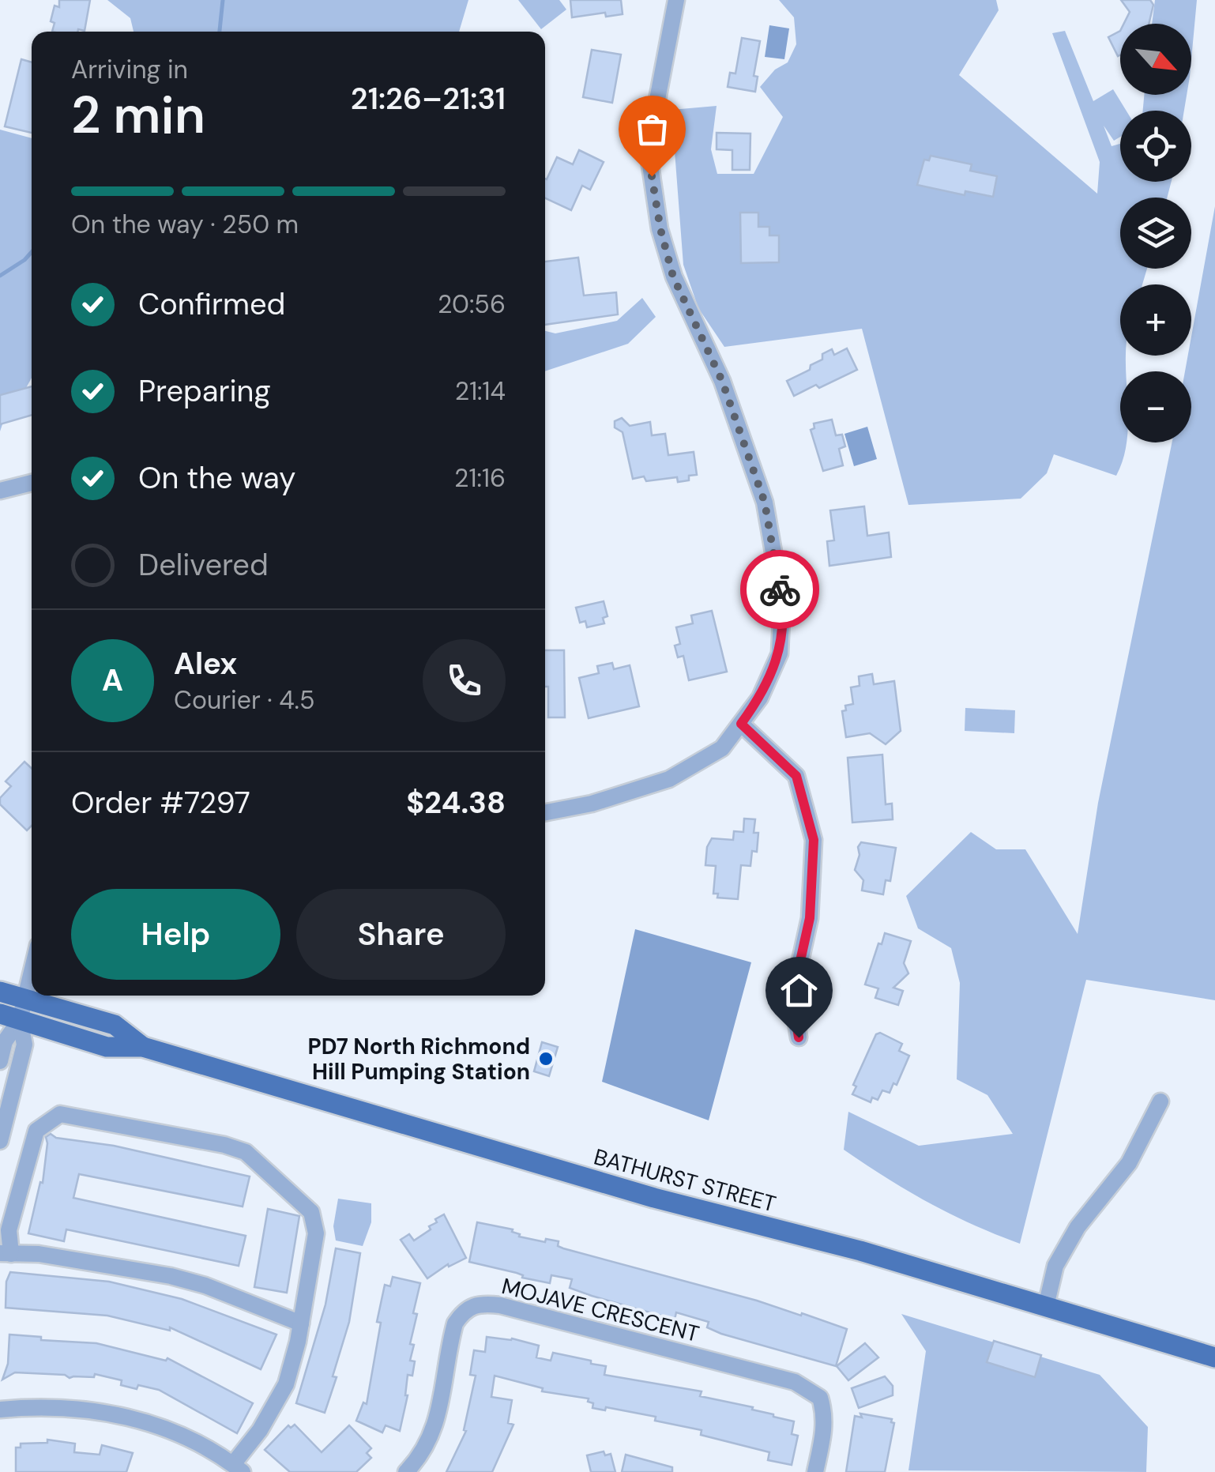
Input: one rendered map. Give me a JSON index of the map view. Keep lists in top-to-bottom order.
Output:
{
  "streets": {
    "main road": ["BATHURST STREET"],
    "street": ["MOJAVE CRESCENT"]
  },
  "places": ["PD7 North Richmond Hill Pumping Station"],
  "north": "bottom right",
  "page": {
    "map_buttons": ["+", "−"],
    "heading": ["2 min", "Arriving in", "21:26–21:31"],
    "panel": [
      "Alex",
      "Courier · 4.5",
      "Order #7297",
      "$24.38"
    ],
    "bar": "On the way · 250 m",
    "list": [
      ["Confirmed", "20:56"],
      ["Preparing", "21:14"],
      ["On the way", "21:16"],
      "Delivered"
    ],
    "round": "A",
    "buttons": ["Help", "Share"]
  }
}
